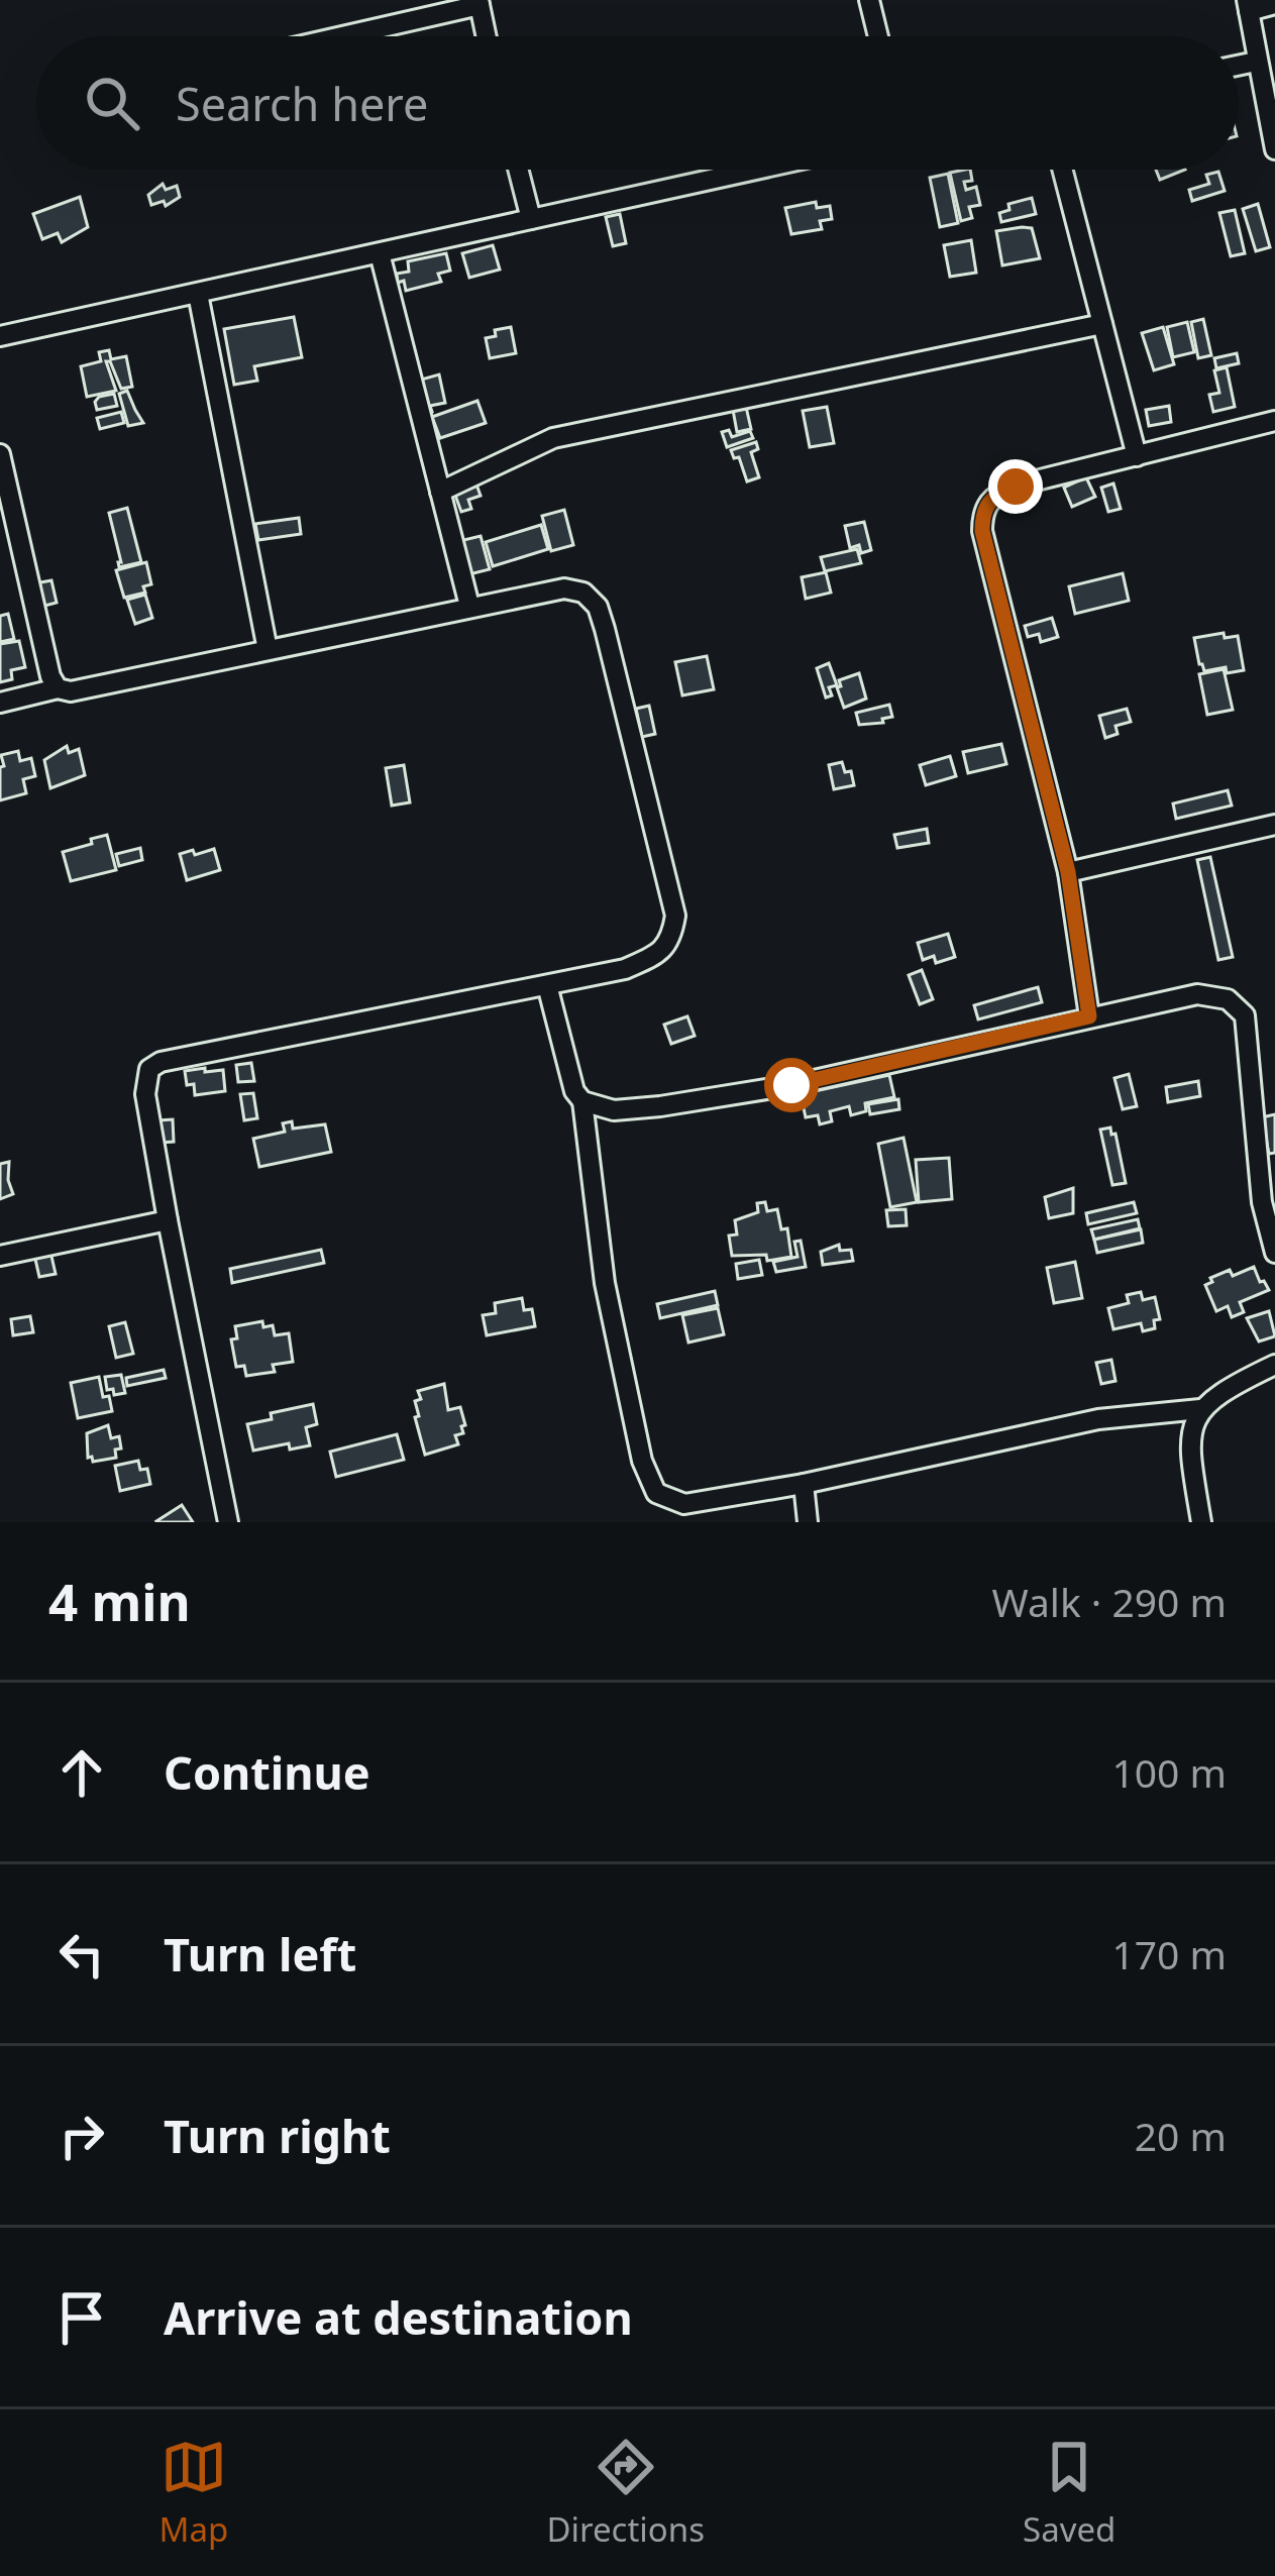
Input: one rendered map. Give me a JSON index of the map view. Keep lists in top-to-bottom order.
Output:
{
  "page": {
    "search": "Search here",
    "heading": ["4 min", "Walk · 290 m"],
    "list": [
      ["Continue", "100 m"],
      ["Turn left", "170 m"],
      ["Turn right", "20 m"],
      "Arrive at destination"
    ],
    "nav": ["Map", "Directions", "Saved"]
  }
}
